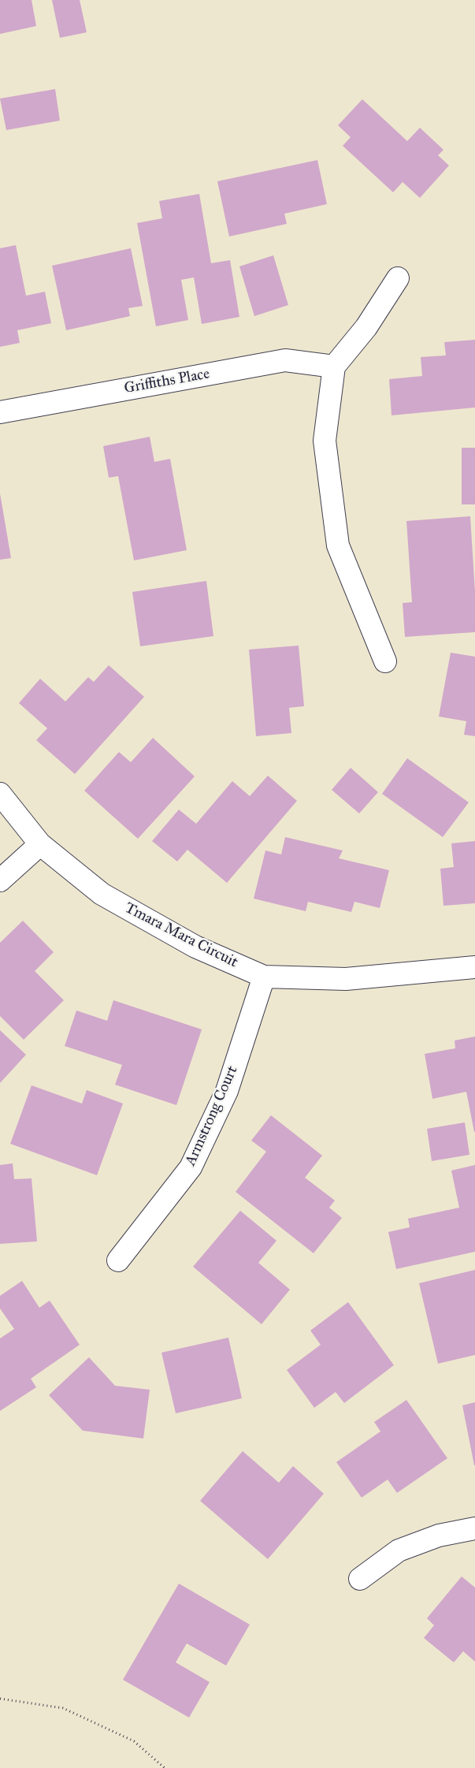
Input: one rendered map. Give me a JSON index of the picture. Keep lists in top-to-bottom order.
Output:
{
  "streets": {
    "street": ["Griffiths Place", "Tmara Mara Circuit", "Armstrong Court"]
  },
  "crossings": [
    ["Tmara Mara Circuit", "Armstrong Court"]
  ]
}
